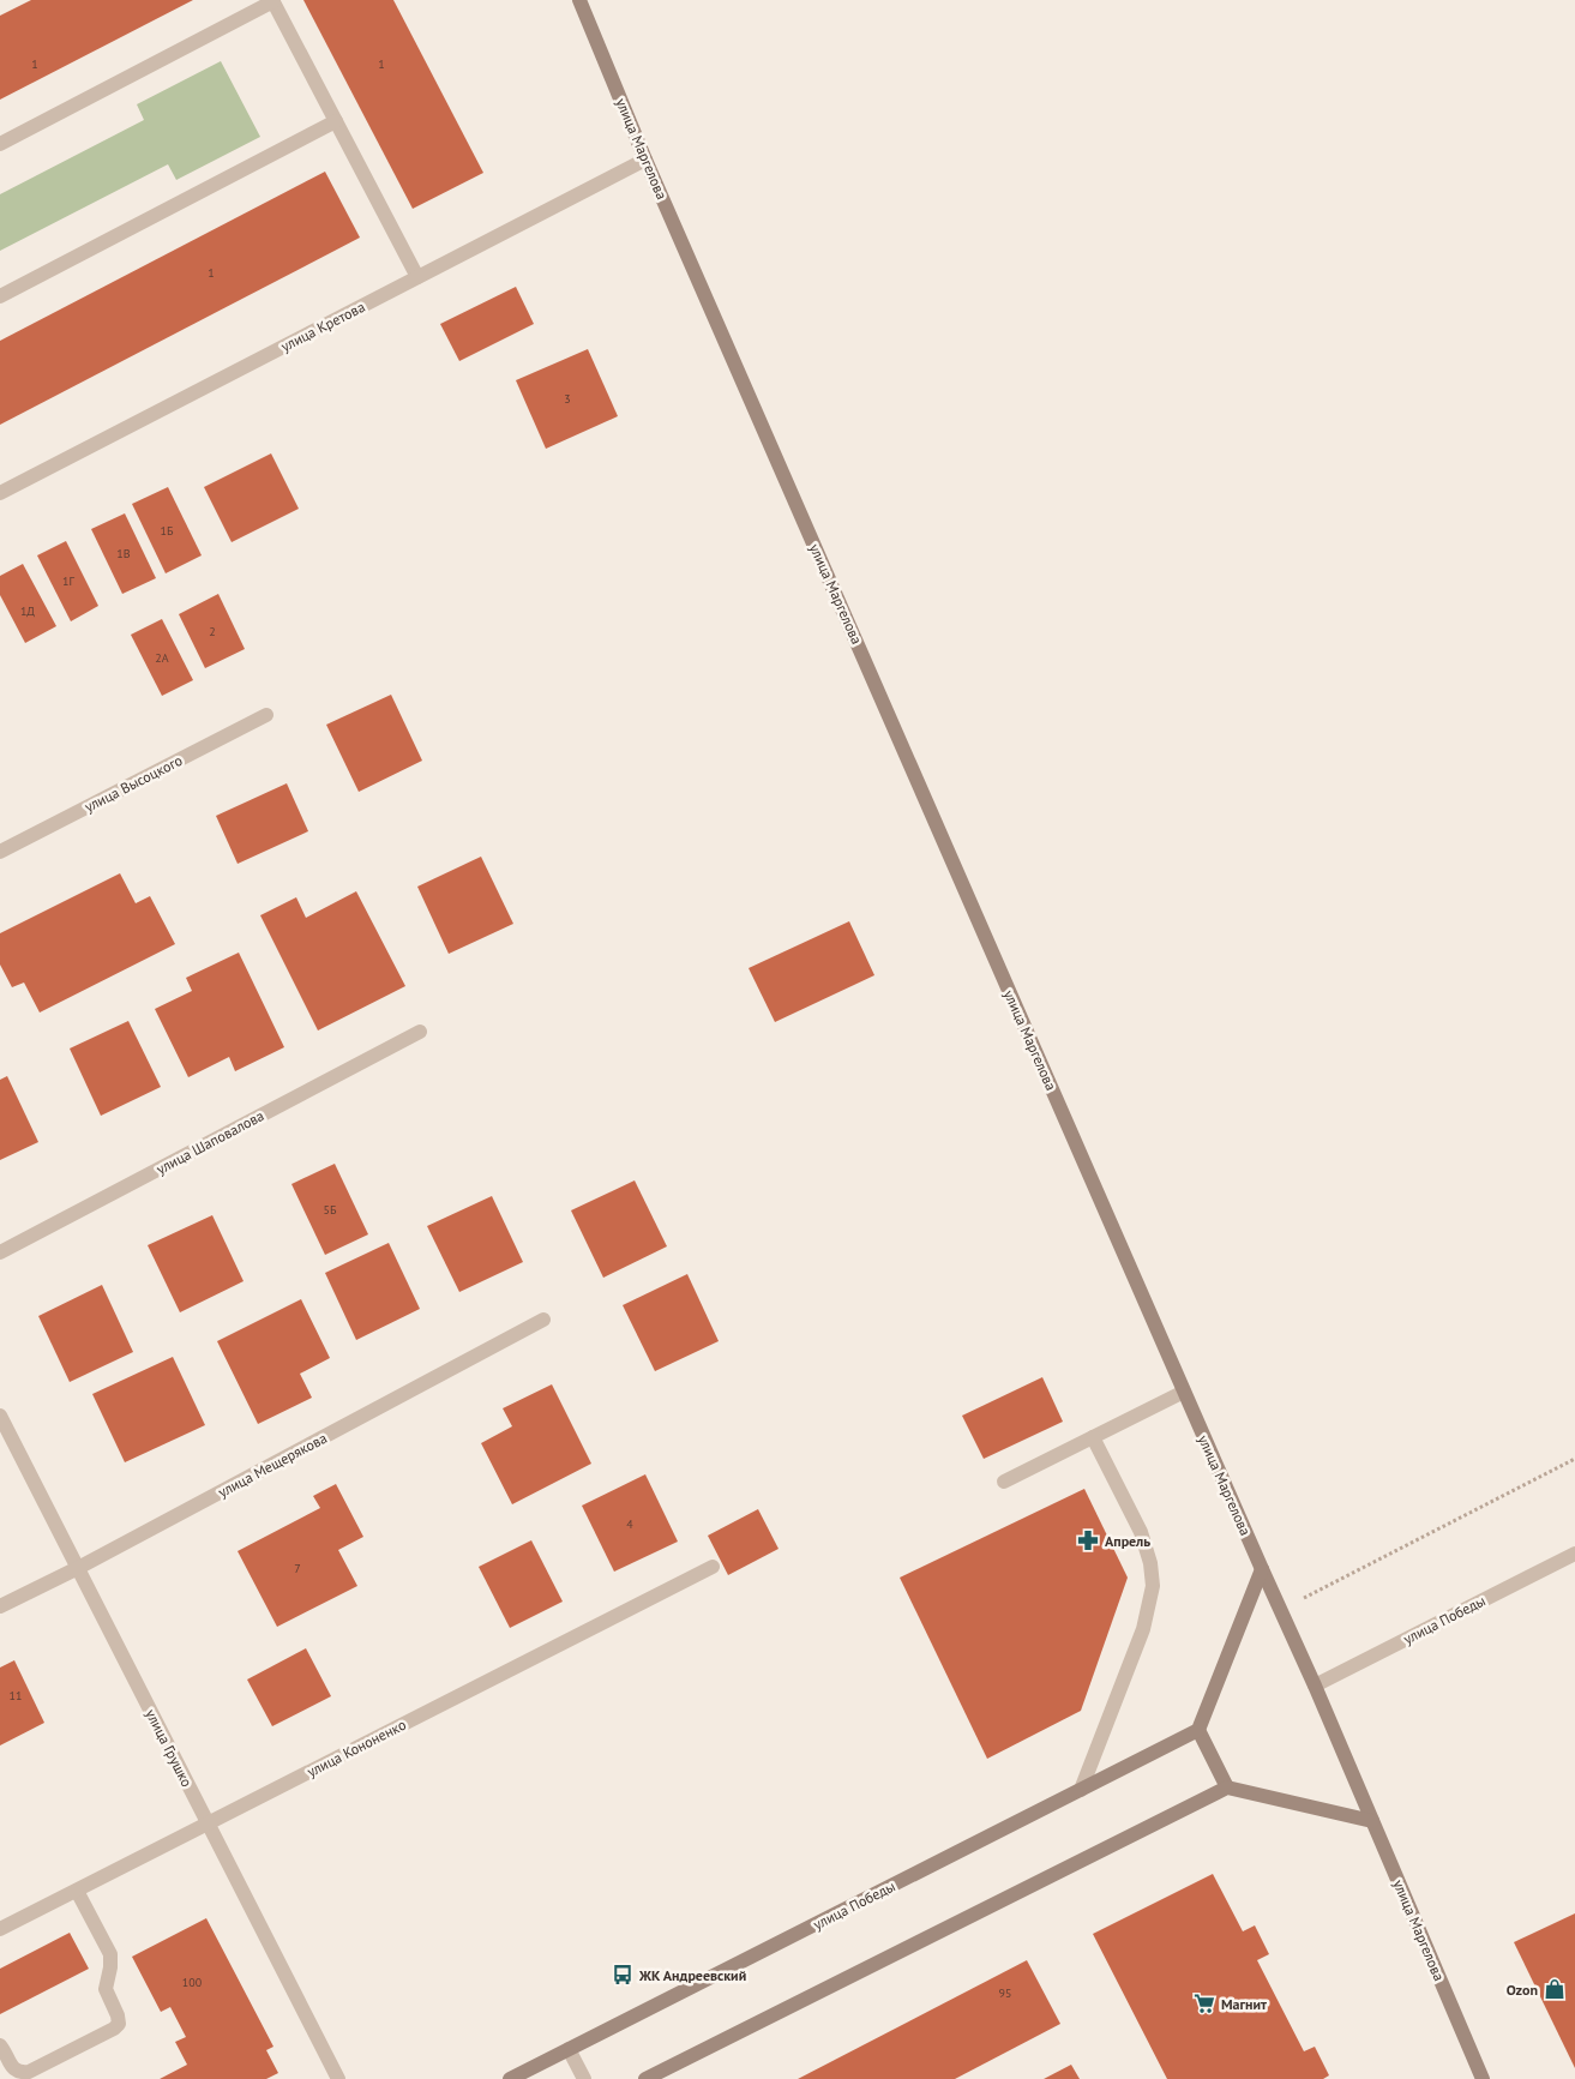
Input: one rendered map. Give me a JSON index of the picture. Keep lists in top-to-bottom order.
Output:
{
  "streets": {
    "street": [
      "улица Маргелова",
      "улица Кретова",
      "улица Высоцкого",
      "улица Шаповалова",
      "улица Мещерякова",
      "улица Победы",
      "улица Грушко",
      "улица Кононенко"
    ]
  },
  "crossings": [
    ["улица Маргелова", "улица Кретова"],
    ["улица Маргелова", "улица Победы"],
    ["улица Мещерякова", "улица Грушко"],
    ["улица Грушко", "улица Кононенко"]
  ],
  "places": {
    "pharmacy": ["Апрель"],
    "bus stop": ["ЖК Андреевский"],
    "shop": ["Ozon"],
    "supermarket": ["Магнит"]
  },
  "house_numbers": [
    "1",
    "1",
    "1",
    "3",
    "1Б",
    "1В",
    "1Г",
    "1Д",
    "2",
    "2А",
    "5Б",
    "4",
    "7",
    "11",
    "100",
    "95"
  ]
}
